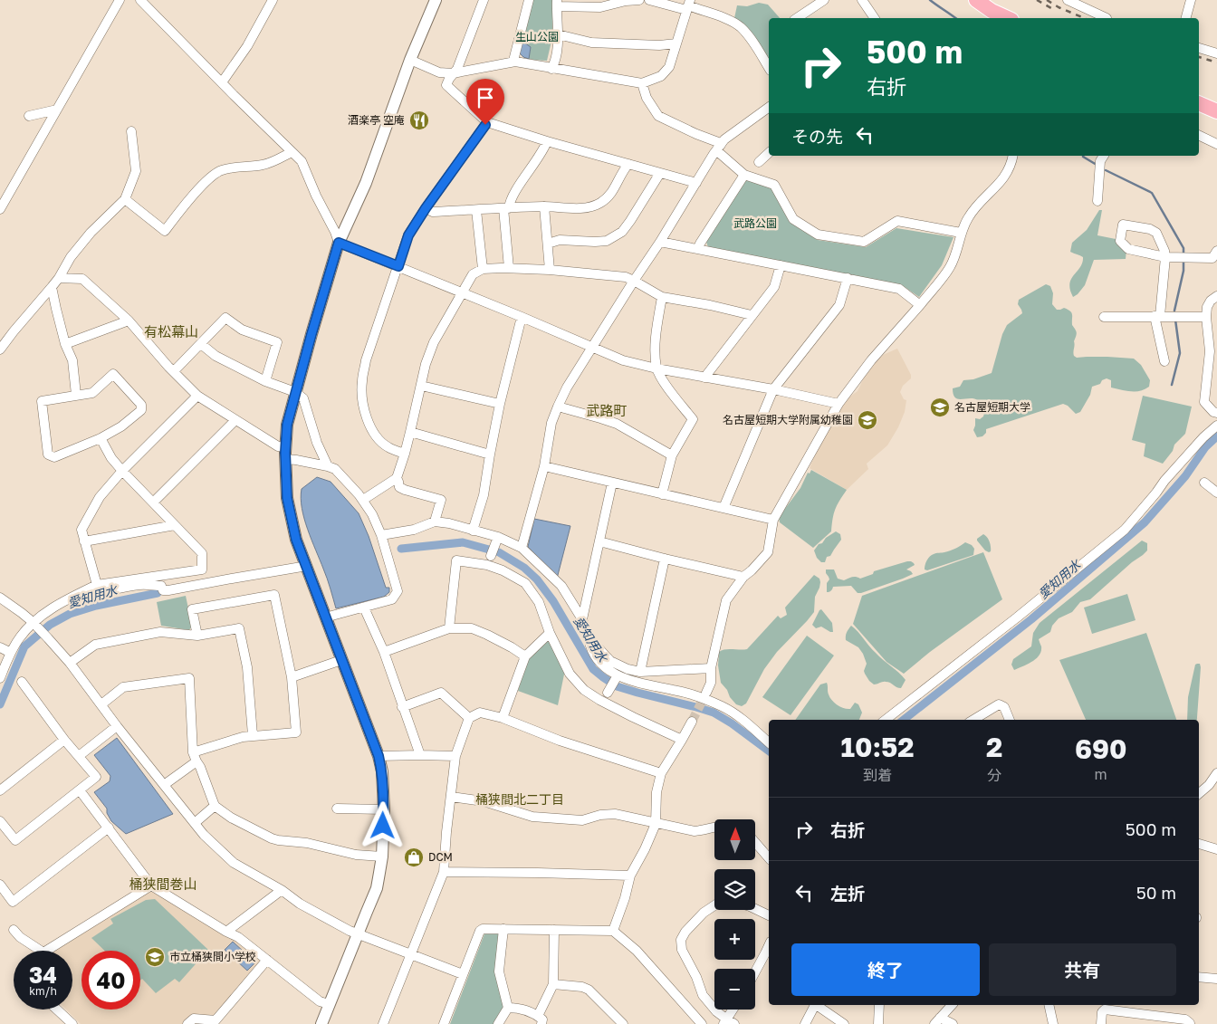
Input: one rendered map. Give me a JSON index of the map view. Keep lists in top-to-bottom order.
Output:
{
  "districts": [
    "有松幕山",
    "武路町",
    "桶狭間北二丁目",
    "桶狭間巻山"
  ],
  "water": ["愛知用水"],
  "parks": ["生山公園", "武路公園"],
  "places": {
    "restaurant": ["酒楽亭 空庵"],
    "school or university": ["名古屋短期大学", "名古屋短期大学附属幼稚園", "市立桶狭間小学校"],
    "shop": ["DCM"]
  },
  "north": "top",
  "page": {
    "turn": ["500 m", "右折"],
    "then": "その先",
    "eta": [
      "10:52",
      "到着",
      "2",
      "分",
      "690",
      "m"
    ],
    "list": [
      {
        "name": "右折",
        "value": "500 m"
      },
      {
        "name": "左折",
        "value": "50 m"
      }
    ],
    "map_buttons": ["+", "−"],
    "buttons": ["終了", "共有"],
    "speed": "34 km/h",
    "limit": "40"
  }
}
